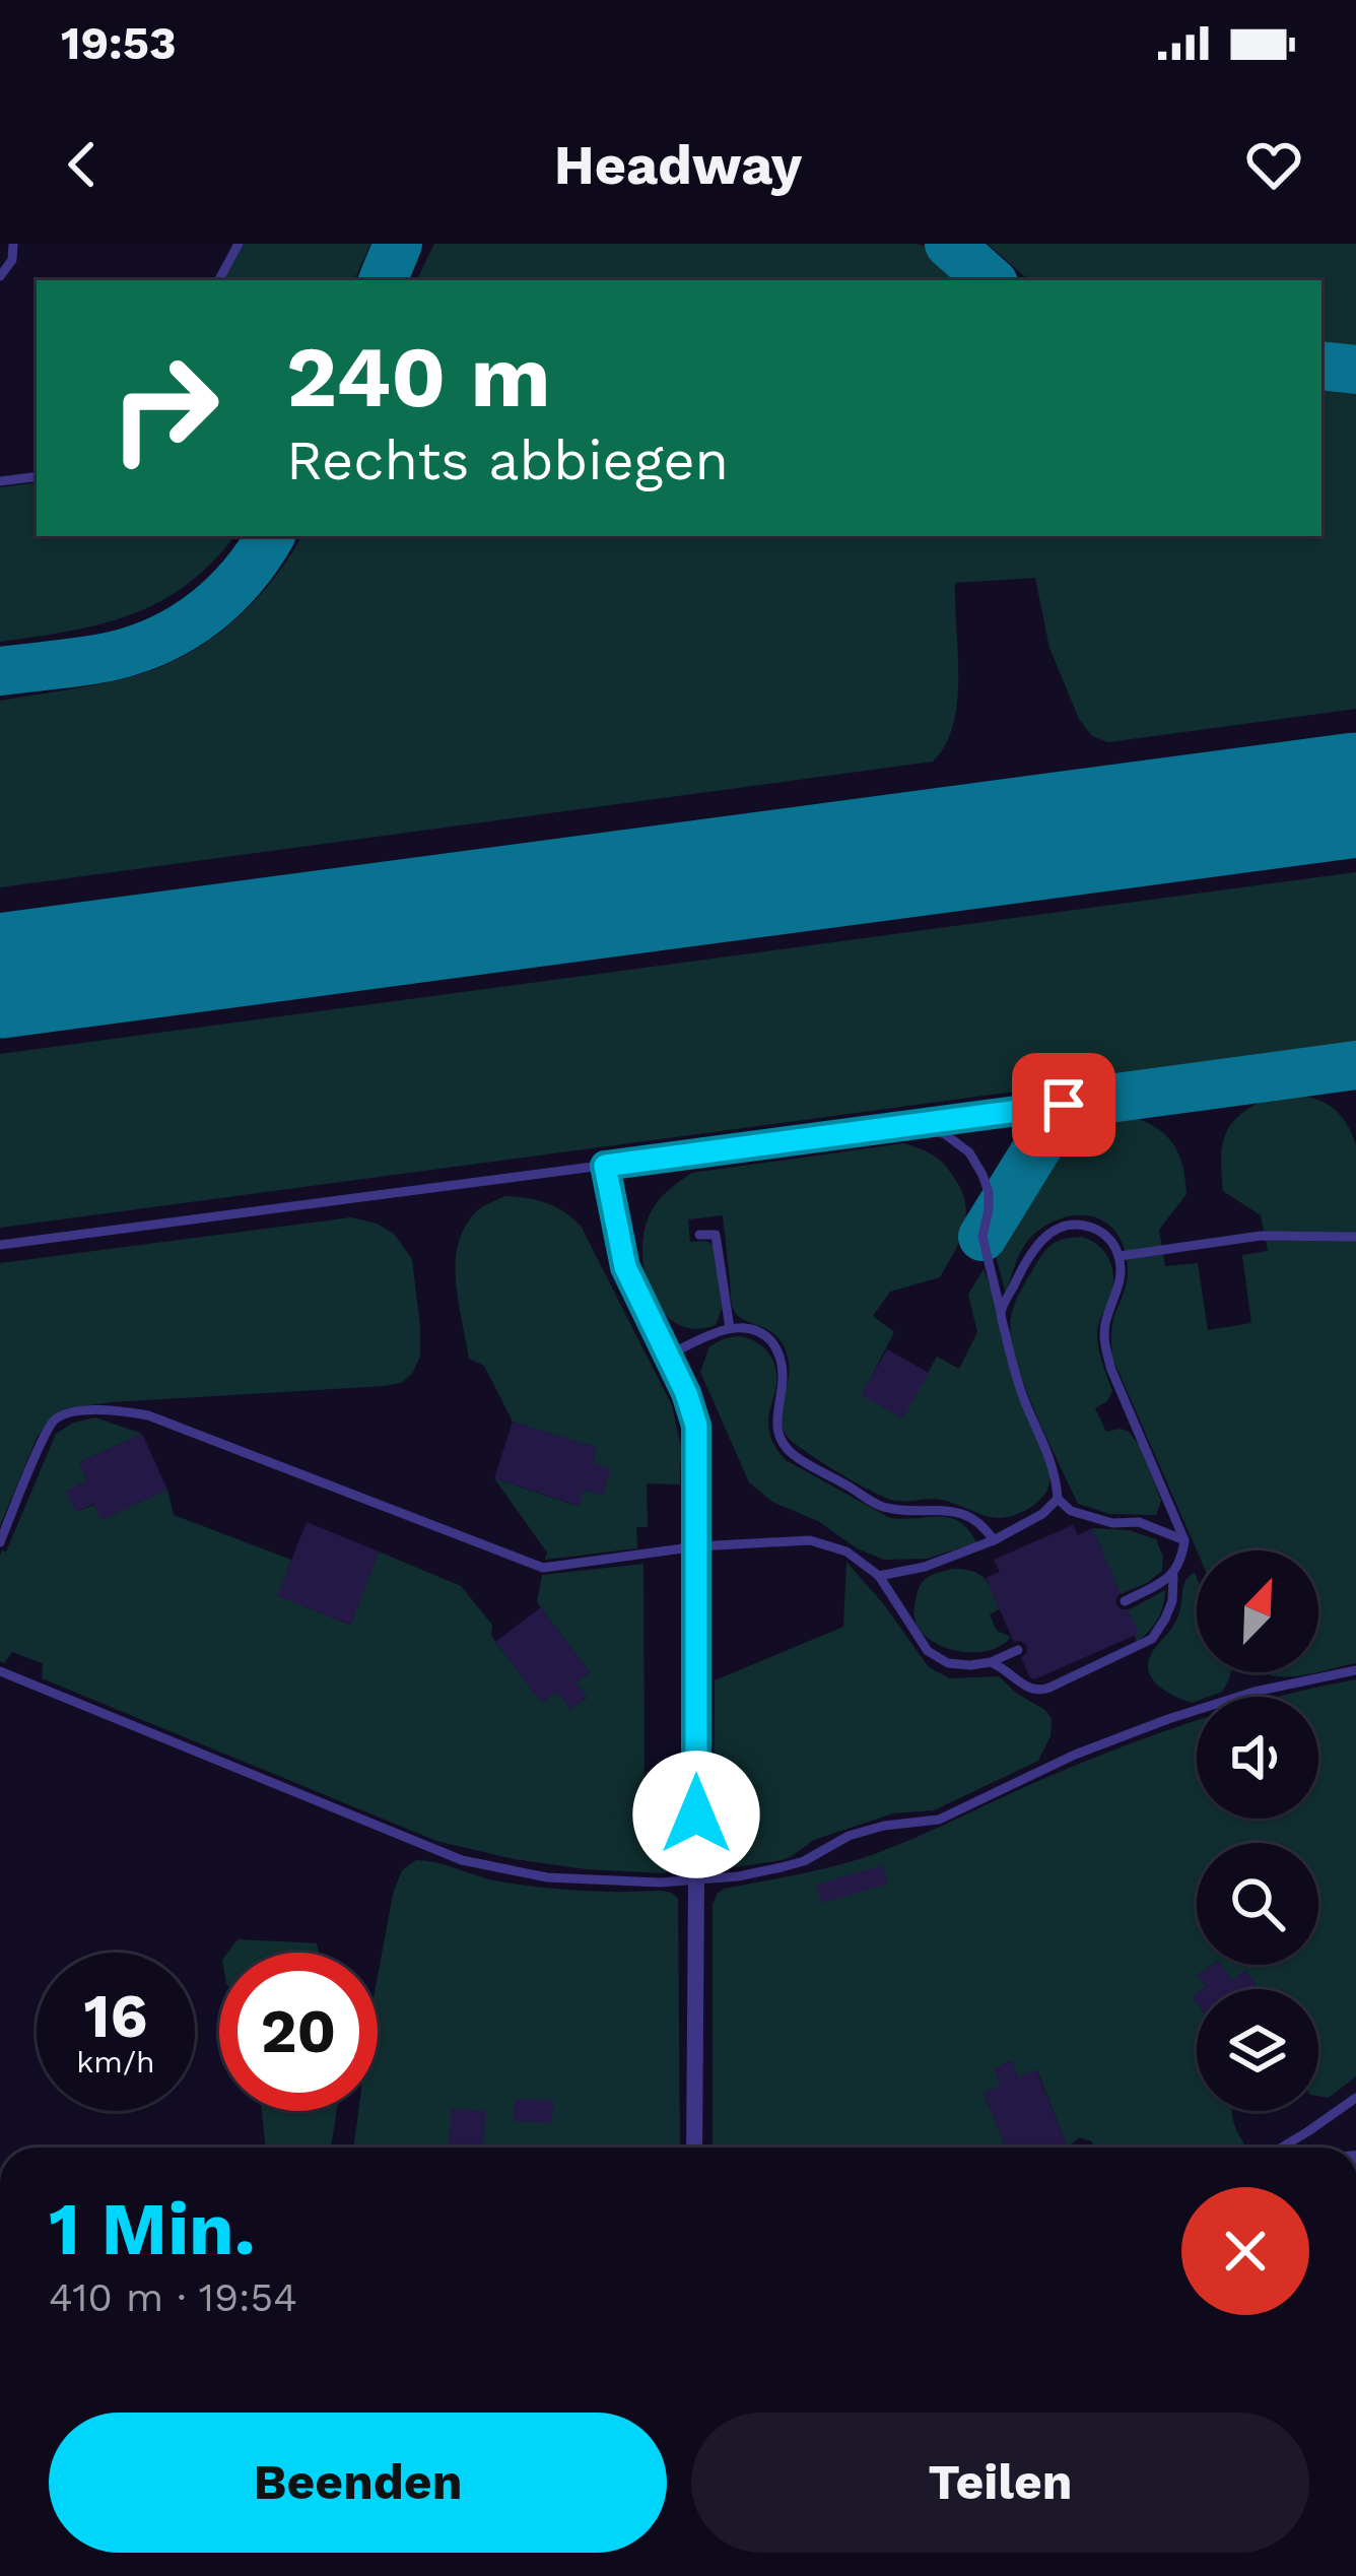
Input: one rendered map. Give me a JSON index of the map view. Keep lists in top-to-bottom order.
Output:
{
  "north": "top right",
  "page": {
    "status": "19:53",
    "header": "Headway",
    "turn": ["240 m", "Rechts abbiegen"],
    "speed": "16 km/h",
    "limit": "20",
    "heading": ["1 Min.", "410 m · 19:54"],
    "buttons": ["Beenden", "Teilen"]
  }
}
